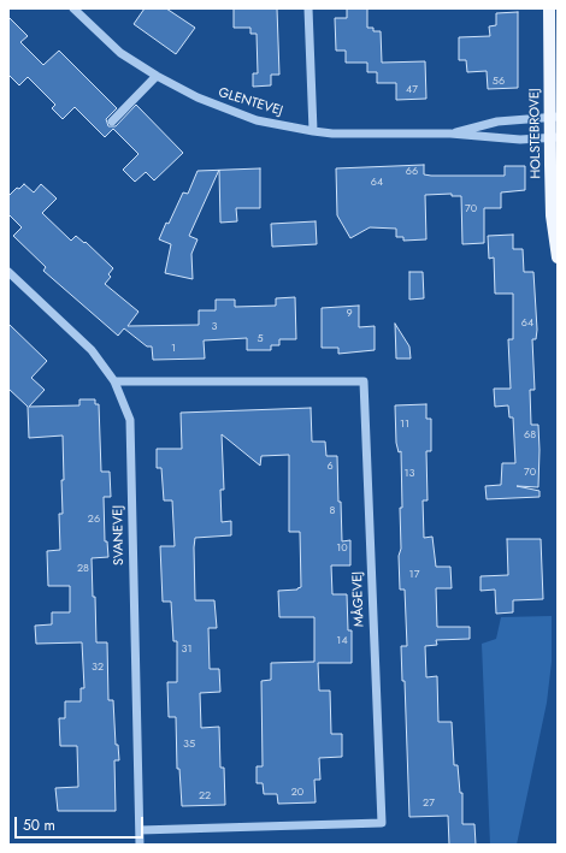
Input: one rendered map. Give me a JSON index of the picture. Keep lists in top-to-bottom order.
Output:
{
  "streets": {
    "main road": ["HOLSTEBROVEJ"],
    "street": ["GLENTEVEJ", "SVANEVEJ", "MÅGEVEJ"]
  },
  "crossings": [
    ["GLENTEVEJ", "HOLSTEBROVEJ"],
    ["SVANEVEJ", "MÅGEVEJ"]
  ],
  "house_numbers": [
    "56",
    "47",
    "66",
    "64",
    "70",
    "9",
    "64",
    "3",
    "5",
    "1",
    "11",
    "68",
    "6",
    "70",
    "13",
    "8",
    "26",
    "10",
    "28",
    "17",
    "14",
    "31",
    "32",
    "35",
    "20",
    "22",
    "27"
  ],
  "scale_bar": "50 m"
}
